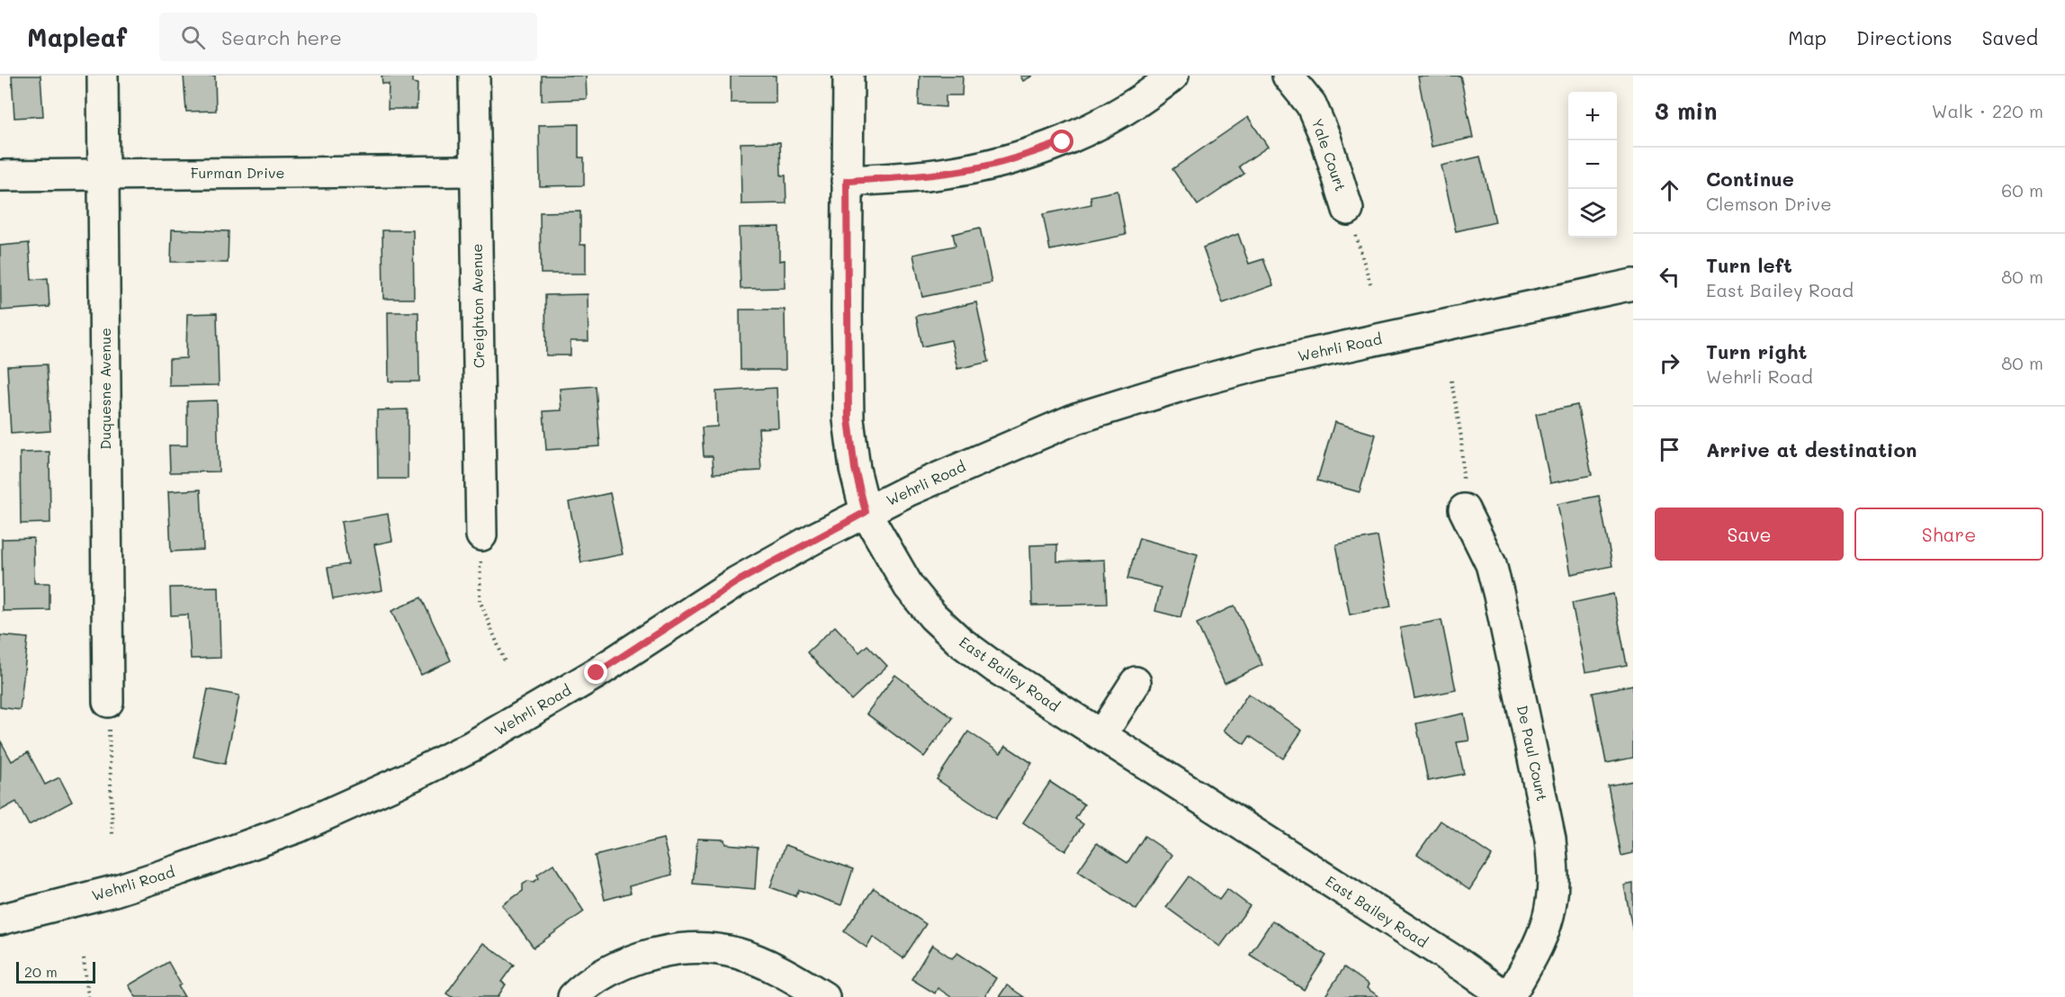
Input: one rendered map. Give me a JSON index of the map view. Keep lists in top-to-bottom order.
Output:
{
  "streets": {
    "street": [
      "Yale Court",
      "Furman Drive",
      "Creighton Avenue",
      "Wehrli Road",
      "Duquesne Avenue",
      "East Bailey Road",
      "De Paul Court"
    ]
  },
  "crossings": [
    ["Furman Drive", "Creighton Avenue"],
    ["Furman Drive", "Duquesne Avenue"],
    ["Wehrli Road", "East Bailey Road"],
    ["East Bailey Road", "De Paul Court"]
  ],
  "scale_bar": "20 m",
  "page": {
    "header": "Mapleaf",
    "search": "Search here",
    "nav": ["Map", "Directions", "Saved"],
    "heading": ["3 min", "Walk · 220 m"],
    "map_buttons": ["+", "−"],
    "list": [
      ["Continue", "Clemson Drive", "60 m"],
      ["Turn left", "East Bailey Road", "80 m"],
      ["Turn right", "Wehrli Road", "80 m"],
      "Arrive at destination"
    ],
    "buttons": ["Save", "Share"],
    "scale": "20 m"
  }
}
